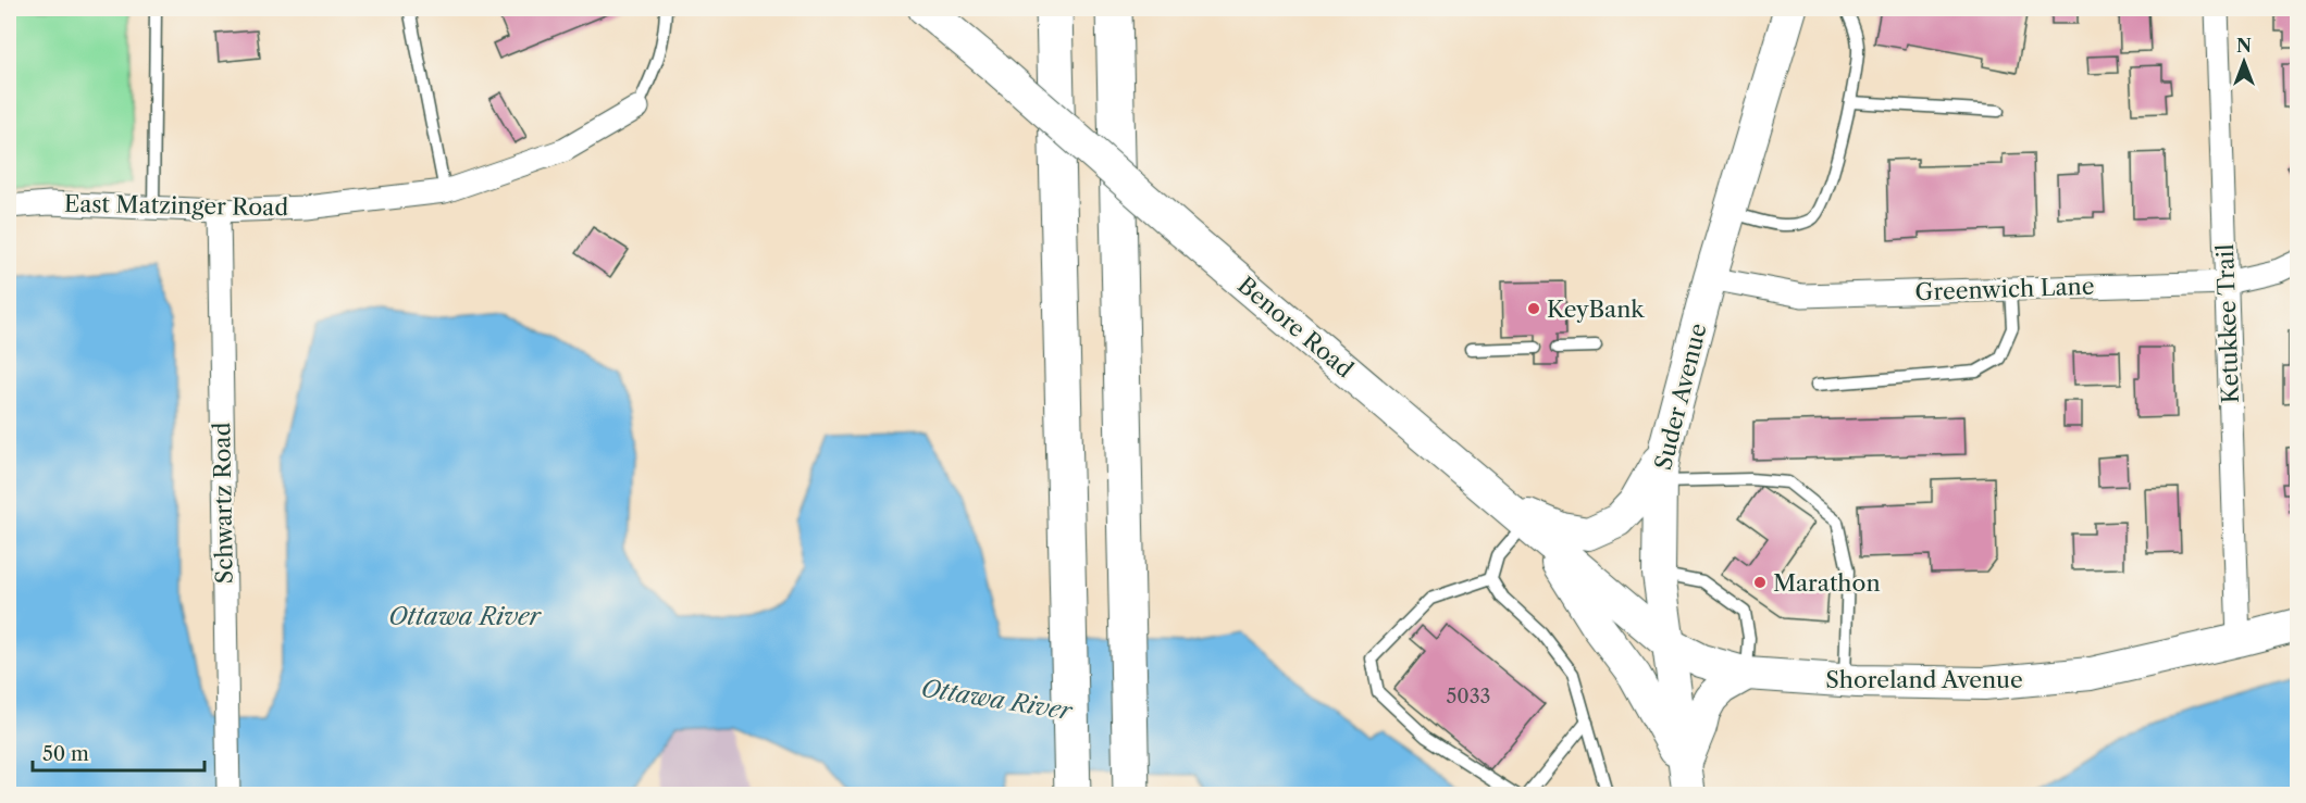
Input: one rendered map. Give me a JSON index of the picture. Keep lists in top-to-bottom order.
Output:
{
  "streets": {
    "street": [
      "East Matzinger Road",
      "Greenwich Lane",
      "Ketukkee Trail",
      "Benore Road",
      "Suder Avenue",
      "Schwartz Road",
      "Shoreland Avenue"
    ]
  },
  "crossings": [
    ["East Matzinger Road", "Schwartz Road"],
    ["Greenwich Lane", "Ketukkee Trail"],
    ["Greenwich Lane", "Suder Avenue"],
    ["Ketukkee Trail", "Shoreland Avenue"],
    ["Benore Road", "Suder Avenue"],
    ["Benore Road", "Shoreland Avenue"],
    ["Suder Avenue", "Shoreland Avenue"]
  ],
  "water": ["Ottawa River"],
  "places": ["KeyBank", "Marathon"],
  "house_numbers": ["5033"],
  "scale_bar": "50 m",
  "north": "top"
}
